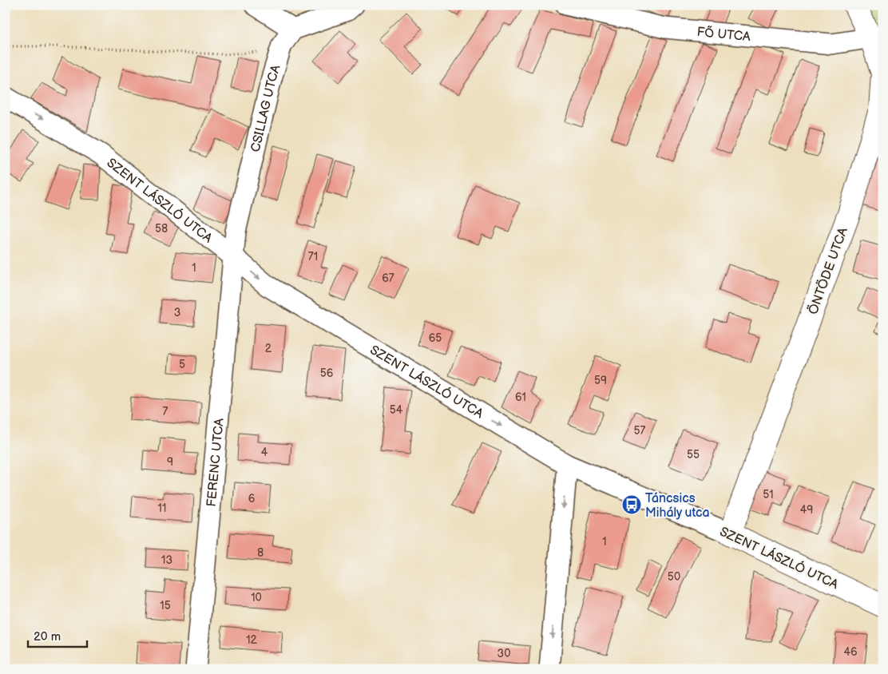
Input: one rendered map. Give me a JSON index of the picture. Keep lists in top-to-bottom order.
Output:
{
  "streets": {
    "street": [
      "FŐ UTCA",
      "CSILLAG UTCA",
      "SZENT LÁSZLÓ UTCA",
      "ÖNTÖDE UTCA",
      "FERENC UTCA"
    ]
  },
  "crossings": [
    ["FŐ UTCA", "ÖNTÖDE UTCA"],
    ["CSILLAG UTCA", "SZENT LÁSZLÓ UTCA"],
    ["CSILLAG UTCA", "FERENC UTCA"],
    ["SZENT LÁSZLÓ UTCA", "ÖNTÖDE UTCA"],
    ["SZENT LÁSZLÓ UTCA", "FERENC UTCA"]
  ],
  "one_way": ["SZENT LÁSZLÓ UTCA"],
  "places": {
    "bus stop": ["Táncsics Mihály utca"]
  },
  "house_numbers": [
    "58",
    "71",
    "1",
    "67",
    "3",
    "65",
    "2",
    "5",
    "56",
    "59",
    "61",
    "54",
    "7",
    "57",
    "4",
    "55",
    "9",
    "51",
    "6",
    "11",
    "49",
    "1",
    "8",
    "13",
    "50",
    "10",
    "15",
    "12",
    "46",
    "30"
  ],
  "scale_bar": "20 m"
}
